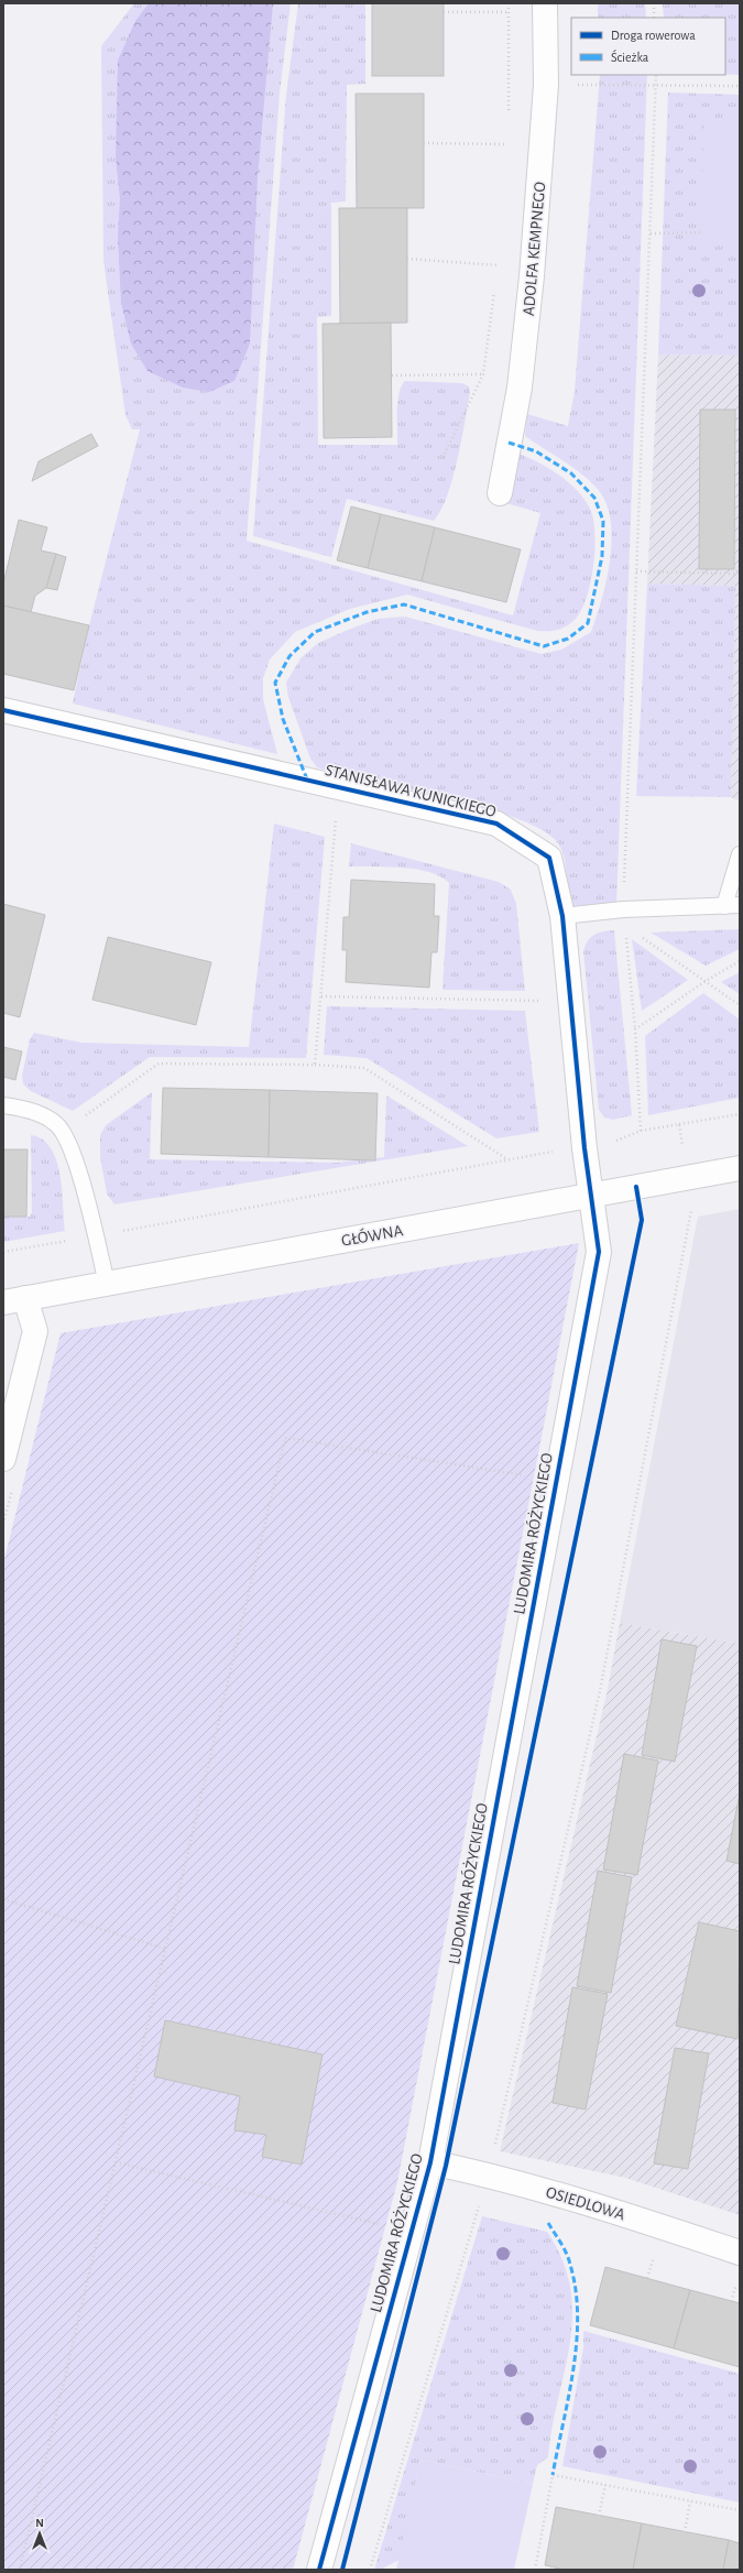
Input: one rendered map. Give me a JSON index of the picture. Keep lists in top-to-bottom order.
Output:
{
  "streets": {
    "street": [
      "ADOLFA KEMPNEGO",
      "STANISŁAWA KUNICKIEGO",
      "GŁÓWNA",
      "LUDOMIRA RÓŻYCKIEGO",
      "OSIEDLOWA"
    ]
  },
  "crossings": [
    ["STANISŁAWA KUNICKIEGO", "GŁÓWNA"],
    ["STANISŁAWA KUNICKIEGO", "LUDOMIRA RÓŻYCKIEGO"],
    ["GŁÓWNA", "LUDOMIRA RÓŻYCKIEGO"],
    ["LUDOMIRA RÓŻYCKIEGO", "OSIEDLOWA"]
  ],
  "legend": ["Droga rowerowa", "Ścieżka"],
  "north": "top"
}
